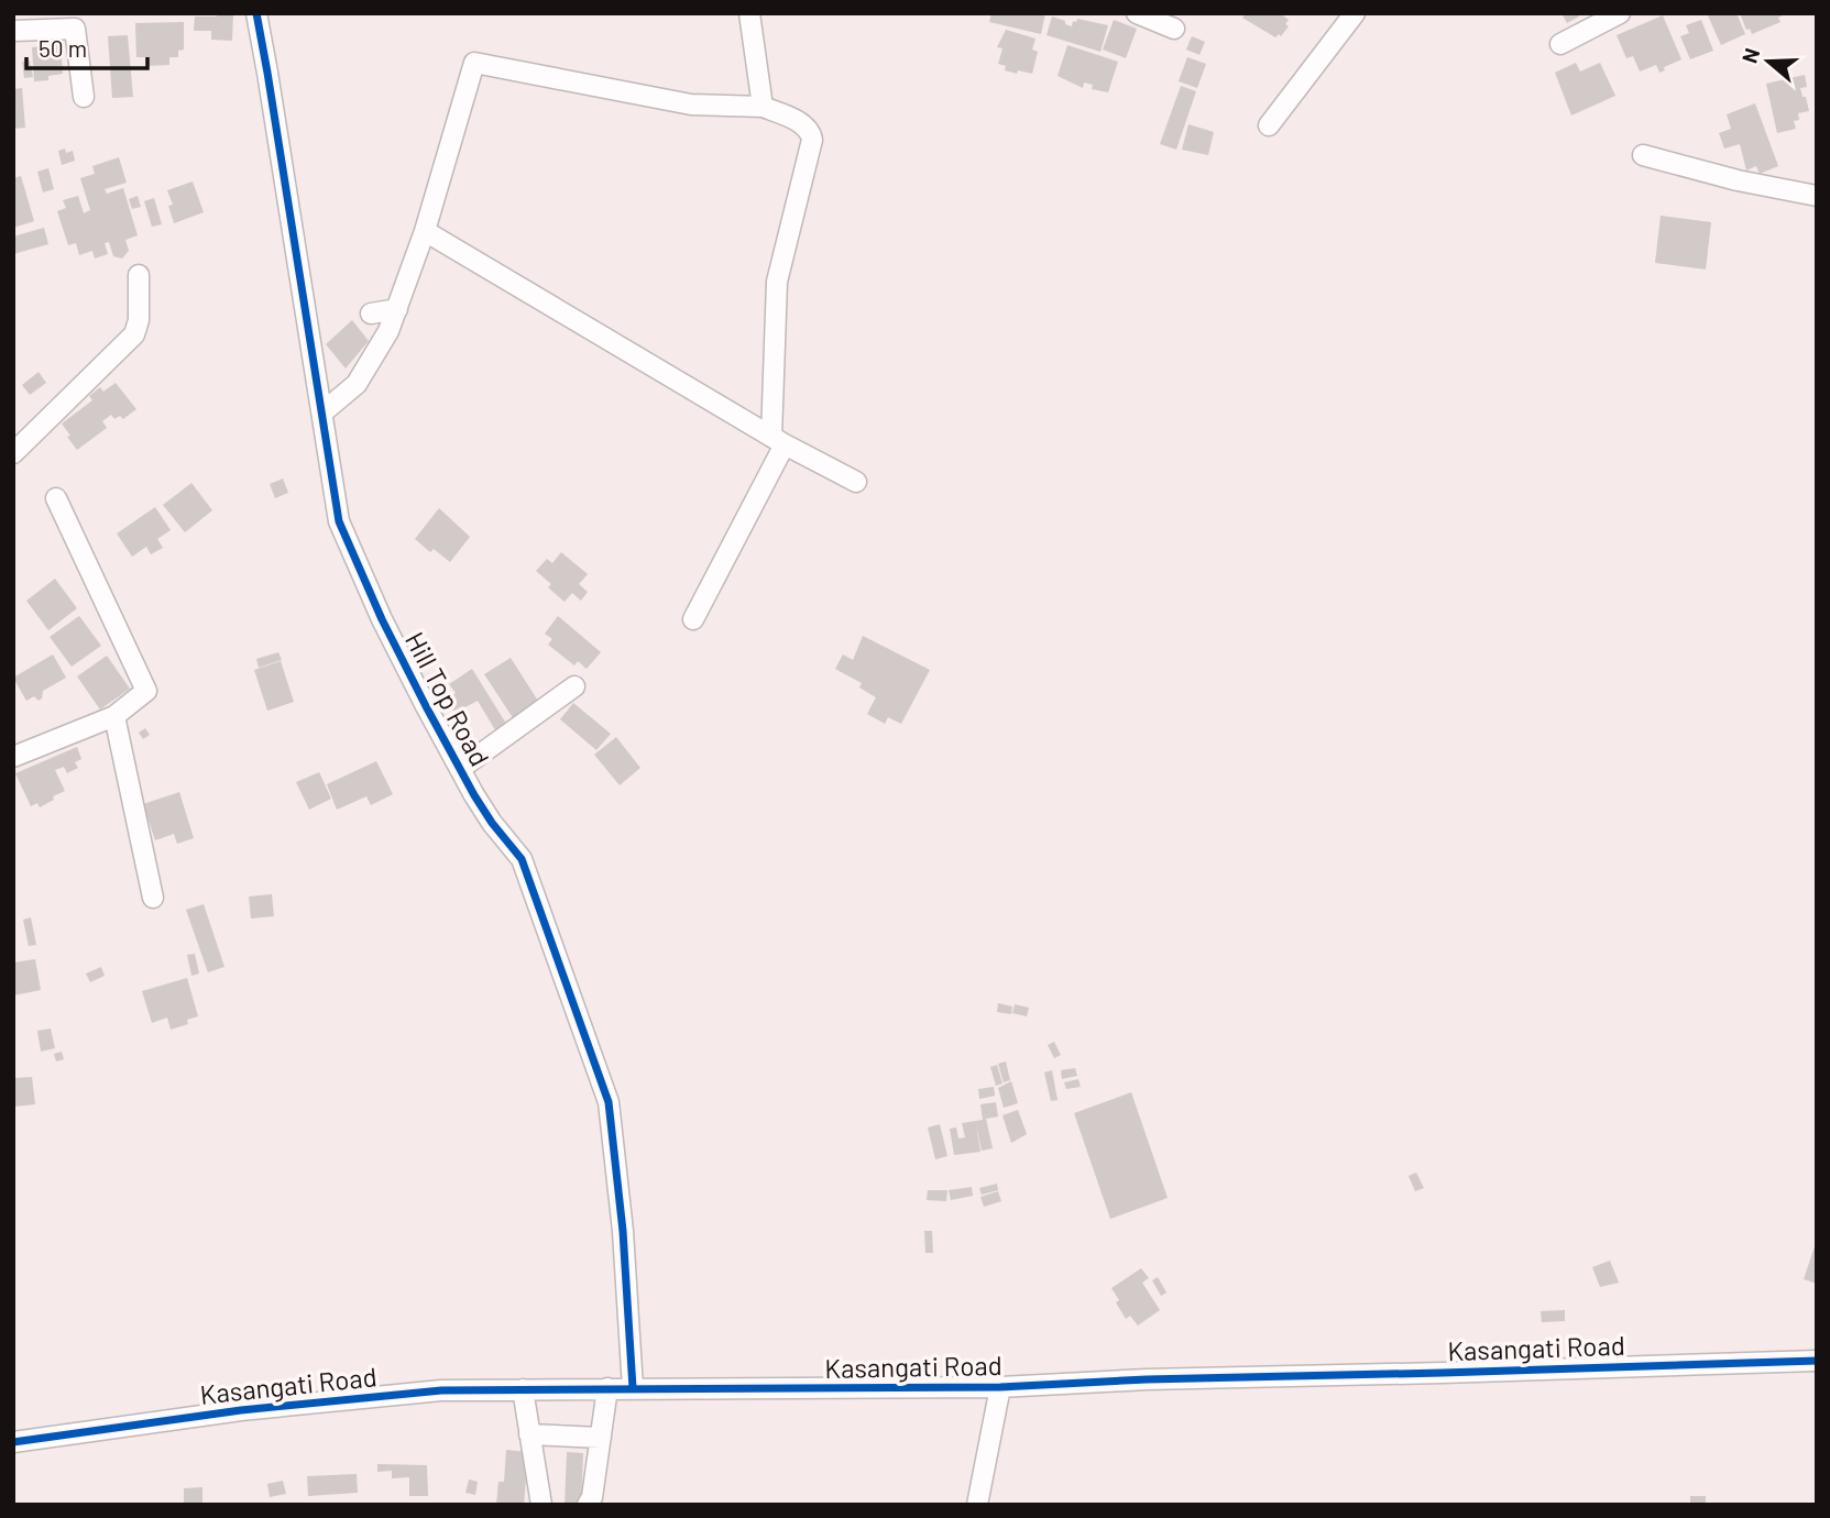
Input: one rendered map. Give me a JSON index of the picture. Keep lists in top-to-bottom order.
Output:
{
  "streets": {
    "street": ["Hill Top Road", "Kasangati Road"]
  },
  "crossings": [
    ["Hill Top Road", "Kasangati Road"]
  ],
  "scale_bar": "50 m",
  "north": "left"
}
